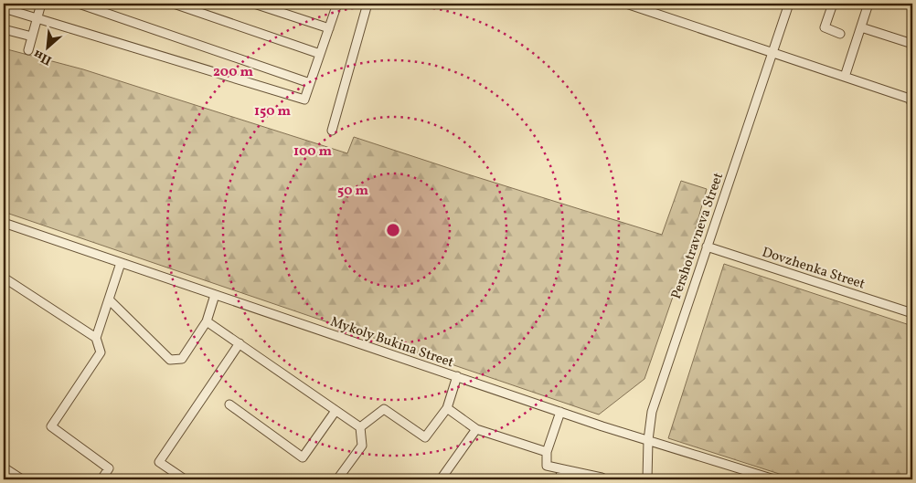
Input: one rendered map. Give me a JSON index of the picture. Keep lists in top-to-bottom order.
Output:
{
  "streets": {
    "street": ["Pershotravneva Street", "Dovzhenka Street", "Mykoly Bukina Street"]
  },
  "crossings": [
    ["Pershotravneva Street", "Dovzhenka Street"],
    ["Pershotravneva Street", "Mykoly Bukina Street"]
  ],
  "north": "bottom left",
  "rings": [
    "200 m",
    "150 m",
    "100 m",
    "50 m"
  ]
}
